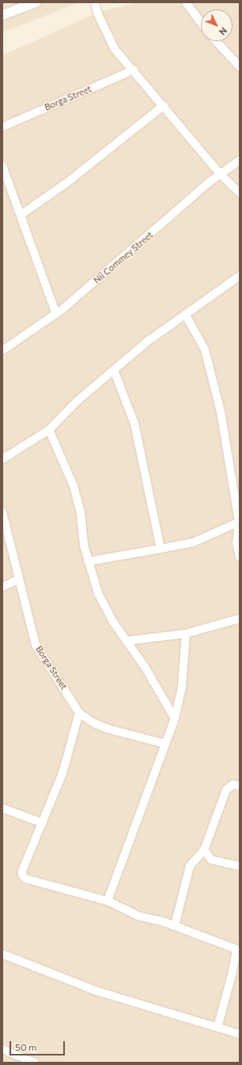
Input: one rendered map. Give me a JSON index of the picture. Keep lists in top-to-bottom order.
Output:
{
  "streets": {
    "street": ["Borga Street", "Nii Commey Street"]
  },
  "scale_bar": "50 m",
  "north": "bottom right"
}
